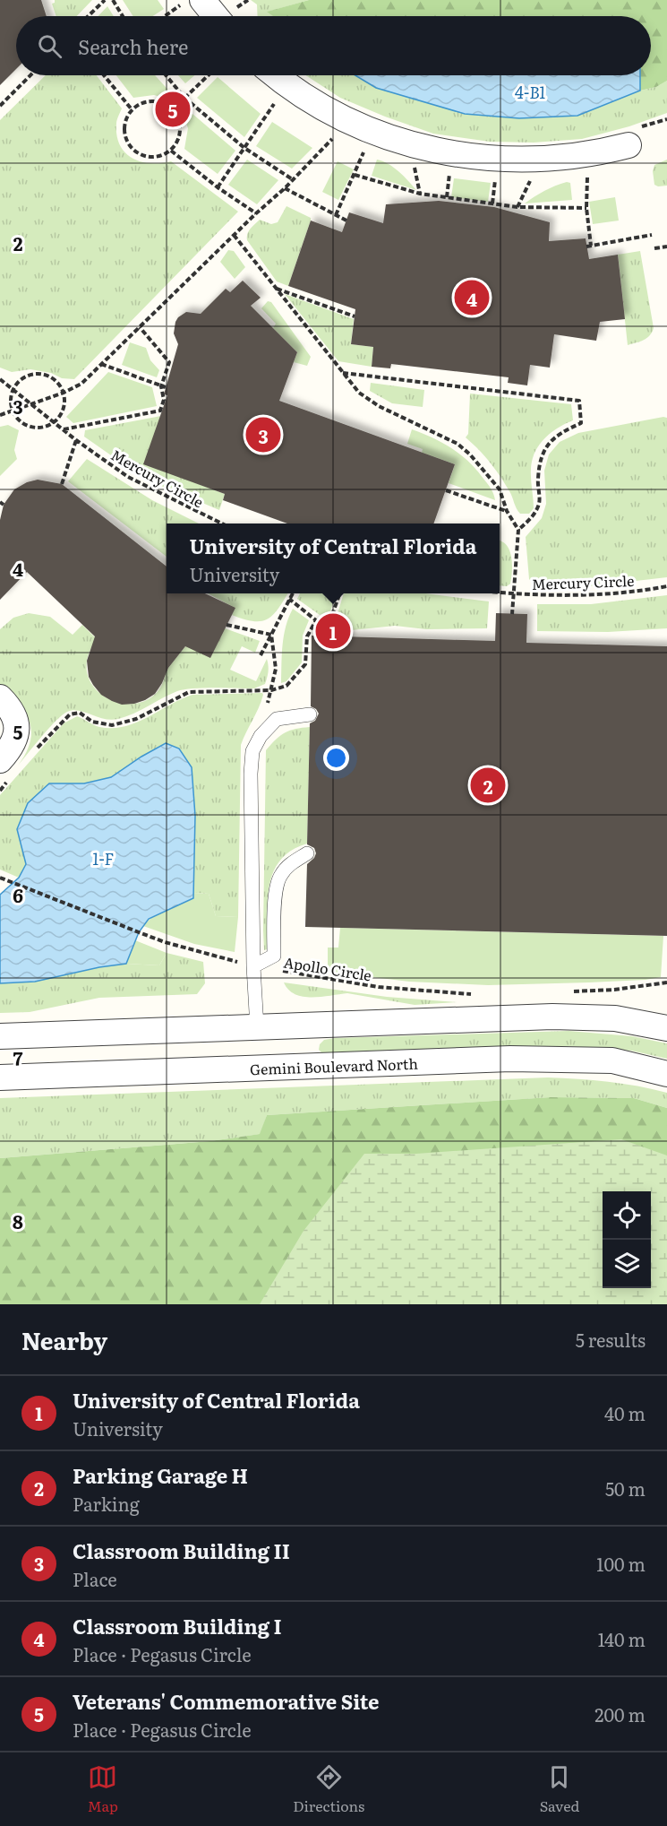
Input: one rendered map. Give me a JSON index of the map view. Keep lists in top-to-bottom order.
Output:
{
  "streets": {
    "street": ["Gemini Boulevard North"],
    "path": ["Mercury Circle", "Apollo Circle"]
  },
  "water": ["4-B1", "1-F"],
  "page": {
    "search": "Search here",
    "pins": [
      "5",
      "4",
      "3",
      "1",
      "2"
    ],
    "popup": ["University of Central Florida", "University"],
    "heading": ["Nearby", "5 results"],
    "list": [
      {
        "mark": "1",
        "name": "University of Central Florida",
        "note": "University",
        "value": "40 m"
      },
      {
        "mark": "2",
        "name": "Parking Garage H",
        "note": "Parking",
        "value": "50 m"
      },
      {
        "mark": "3",
        "name": "Classroom Building II",
        "note": "Place",
        "value": "100 m"
      },
      {
        "mark": "4",
        "name": "Classroom Building I",
        "note": "Place · Pegasus Circle",
        "value": "140 m"
      },
      {
        "mark": "5",
        "name": "Veterans' Commemorative Site",
        "note": "Place · Pegasus Circle",
        "value": "200 m"
      }
    ],
    "nav": ["Map", "Directions", "Saved"]
  },
  "grid": {
    "rows": [
      "2",
      "3",
      "4",
      "5",
      "6",
      "7",
      "8"
    ]
  }
}
